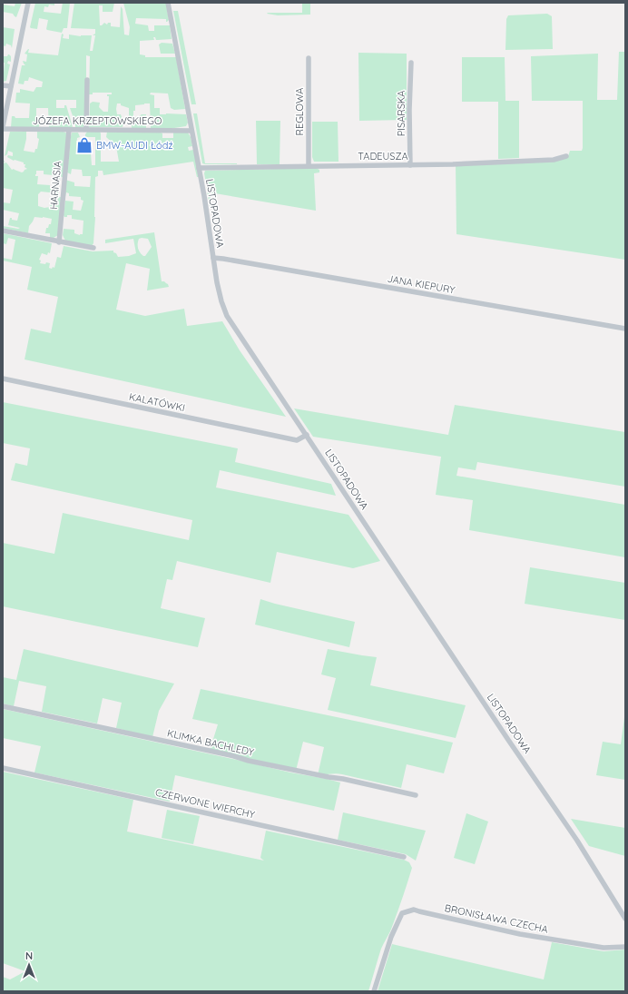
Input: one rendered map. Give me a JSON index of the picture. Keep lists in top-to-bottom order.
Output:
{
  "streets": {
    "street": [
      "REGLOWA",
      "PISARSKA",
      "JÓZEFA KRZEPTOWSKIEGO",
      "TADEUSZA",
      "HARNASIA",
      "LISTOPADOWA",
      "JANA KIEPURY",
      "KALATÓWKI",
      "KLIMKA BACHLEDY",
      "CZERWONE WIERCHY",
      "BRONISŁAWA CZECHA"
    ]
  },
  "crossings": [
    ["REGLOWA", "TADEUSZA"],
    ["PISARSKA", "TADEUSZA"],
    ["JÓZEFA KRZEPTOWSKIEGO", "HARNASIA"],
    ["JÓZEFA KRZEPTOWSKIEGO", "LISTOPADOWA"],
    ["TADEUSZA", "LISTOPADOWA"],
    ["LISTOPADOWA", "JANA KIEPURY"],
    ["LISTOPADOWA", "KALATÓWKI"]
  ],
  "places": {
    "shop": ["BMW-AUDI Łódź"]
  },
  "north": "top"
}
